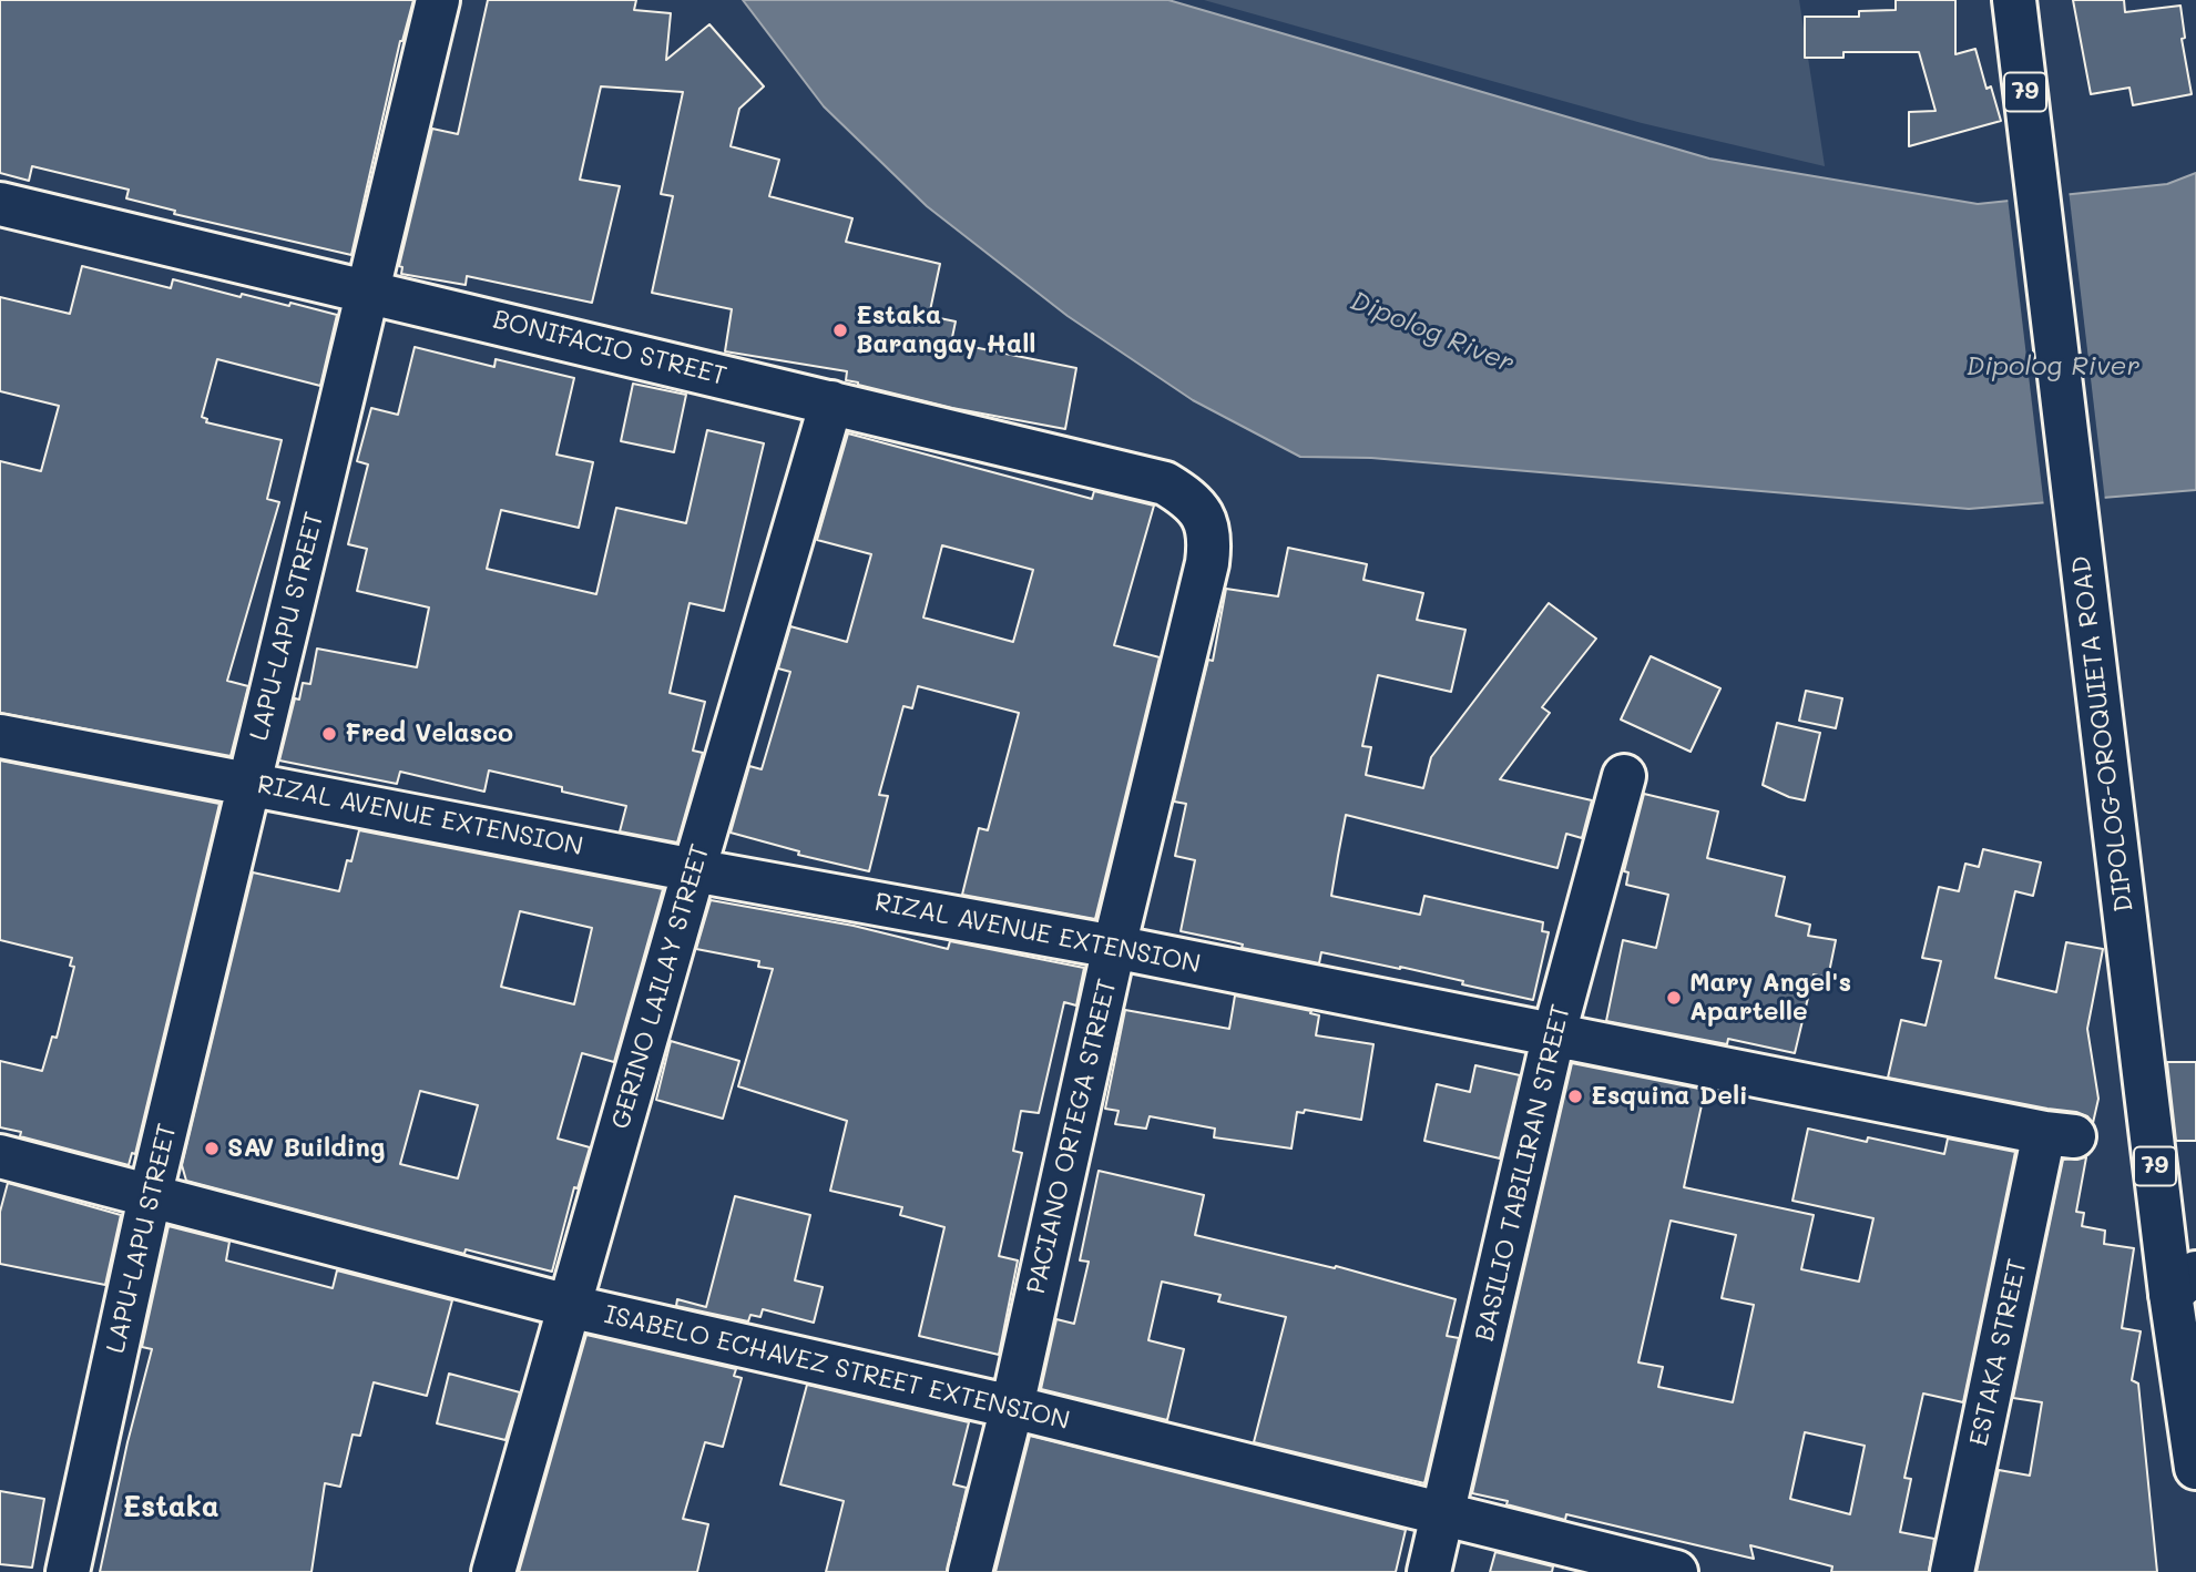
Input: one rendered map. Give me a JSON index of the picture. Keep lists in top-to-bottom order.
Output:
{
  "streets": {
    "main road": [
      "79",
      "BONIFACIO STREET",
      "LAPU-LAPU STREET",
      "DIPOLOG-OROQUIETA ROAD",
      "RIZAL AVENUE EXTENSION",
      "GERINO LAILAY STREET",
      "PACIANO ORTEGA STREET",
      "BASILIO TABILIRAN STREET",
      "ESTAKA STREET",
      "ISABELO ECHAVEZ STREET EXTENSION"
    ]
  },
  "crossings": [
    ["BONIFACIO STREET", "LAPU-LAPU STREET"],
    ["BONIFACIO STREET", "GERINO LAILAY STREET"],
    ["BONIFACIO STREET", "PACIANO ORTEGA STREET"],
    ["LAPU-LAPU STREET", "RIZAL AVENUE EXTENSION"],
    ["LAPU-LAPU STREET", "ISABELO ECHAVEZ STREET EXTENSION"],
    ["RIZAL AVENUE EXTENSION", "GERINO LAILAY STREET"],
    ["RIZAL AVENUE EXTENSION", "PACIANO ORTEGA STREET"],
    ["RIZAL AVENUE EXTENSION", "BASILIO TABILIRAN STREET"],
    ["RIZAL AVENUE EXTENSION", "ESTAKA STREET"],
    ["GERINO LAILAY STREET", "ISABELO ECHAVEZ STREET EXTENSION"],
    ["PACIANO ORTEGA STREET", "ISABELO ECHAVEZ STREET EXTENSION"],
    ["BASILIO TABILIRAN STREET", "ISABELO ECHAVEZ STREET EXTENSION"]
  ],
  "districts": ["Estaka"],
  "water": ["Dipolog River"],
  "places": [
    "Estaka Barangay Hall",
    "Fred Velasco",
    "Mary Angel's Apartelle",
    "Esquina Deli",
    "SAV Building"
  ]
}
